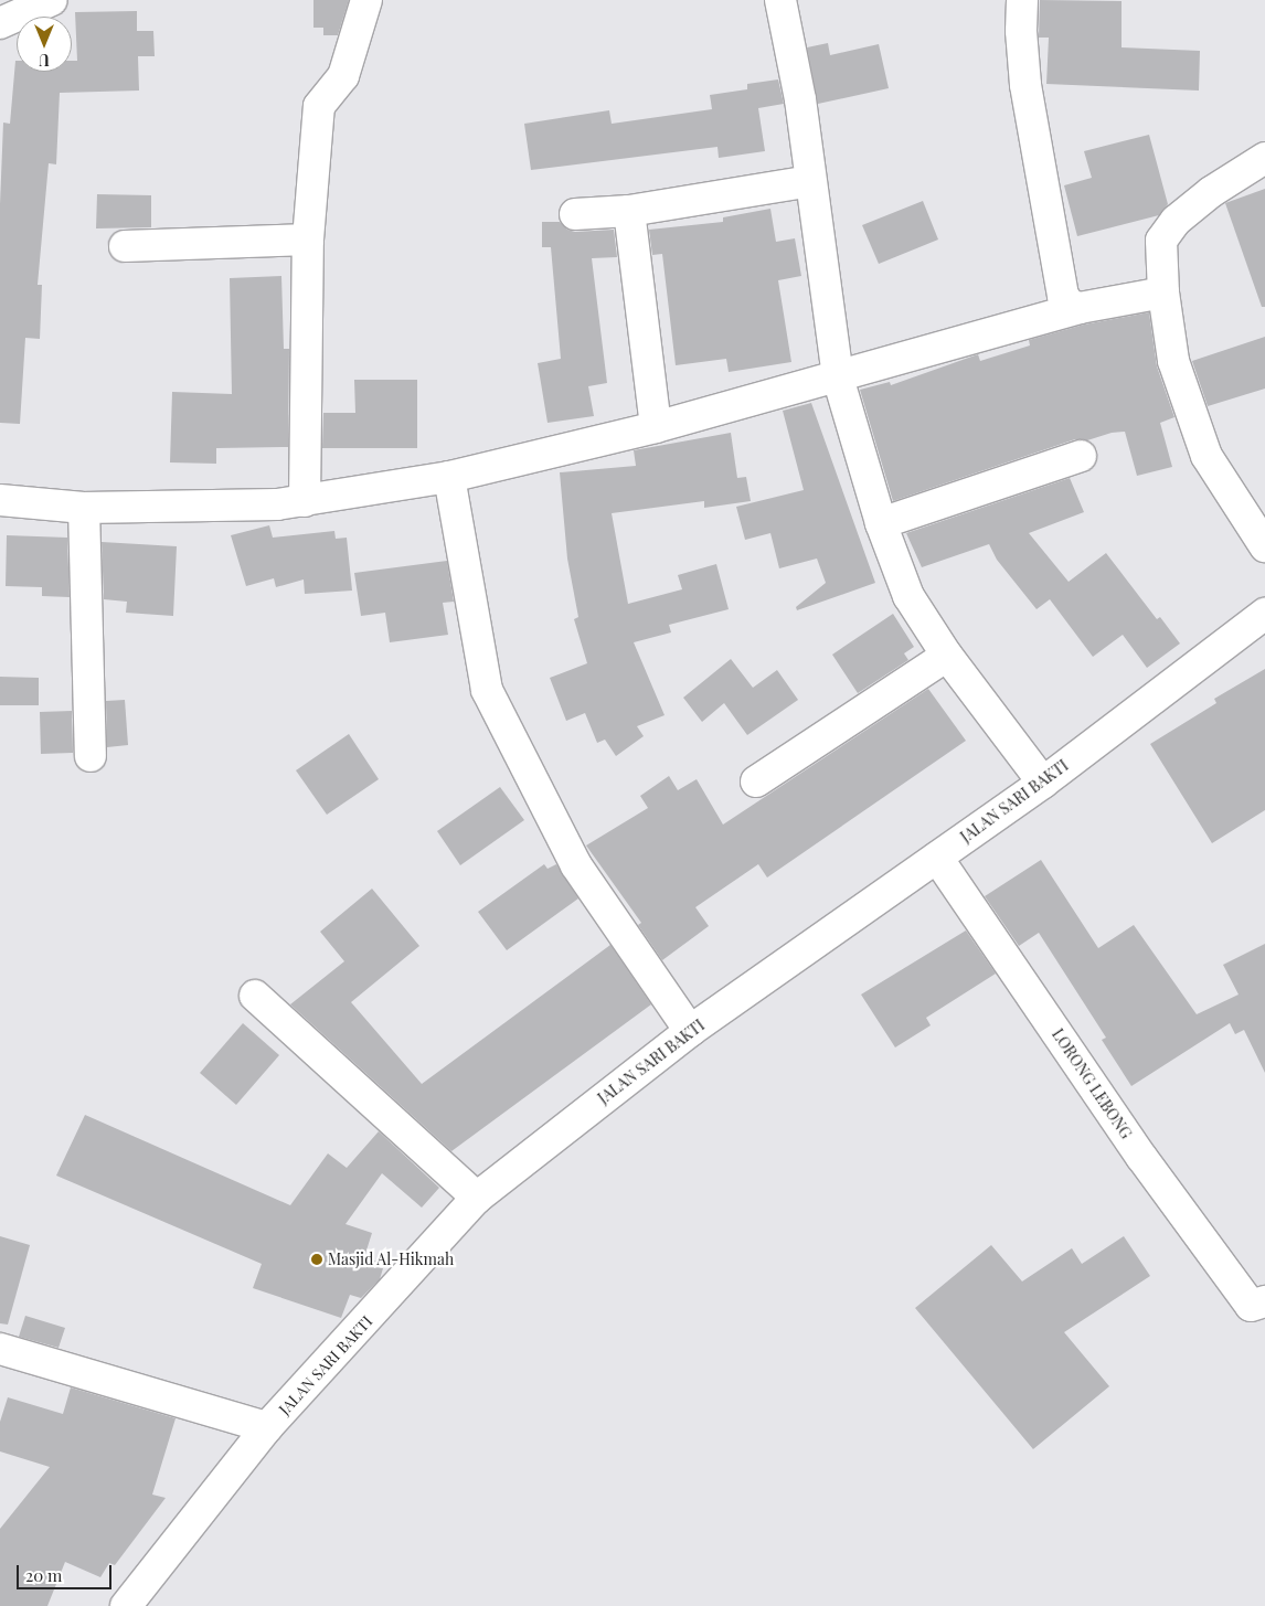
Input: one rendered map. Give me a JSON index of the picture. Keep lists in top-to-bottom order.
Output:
{
  "streets": {
    "street": ["JALAN SARI BAKTI", "LORONG LEBONG"]
  },
  "crossings": [
    ["JALAN SARI BAKTI", "LORONG LEBONG"]
  ],
  "places": ["Masjid Al-Hikmah"],
  "scale_bar": "20 m",
  "north": "bottom"
}
